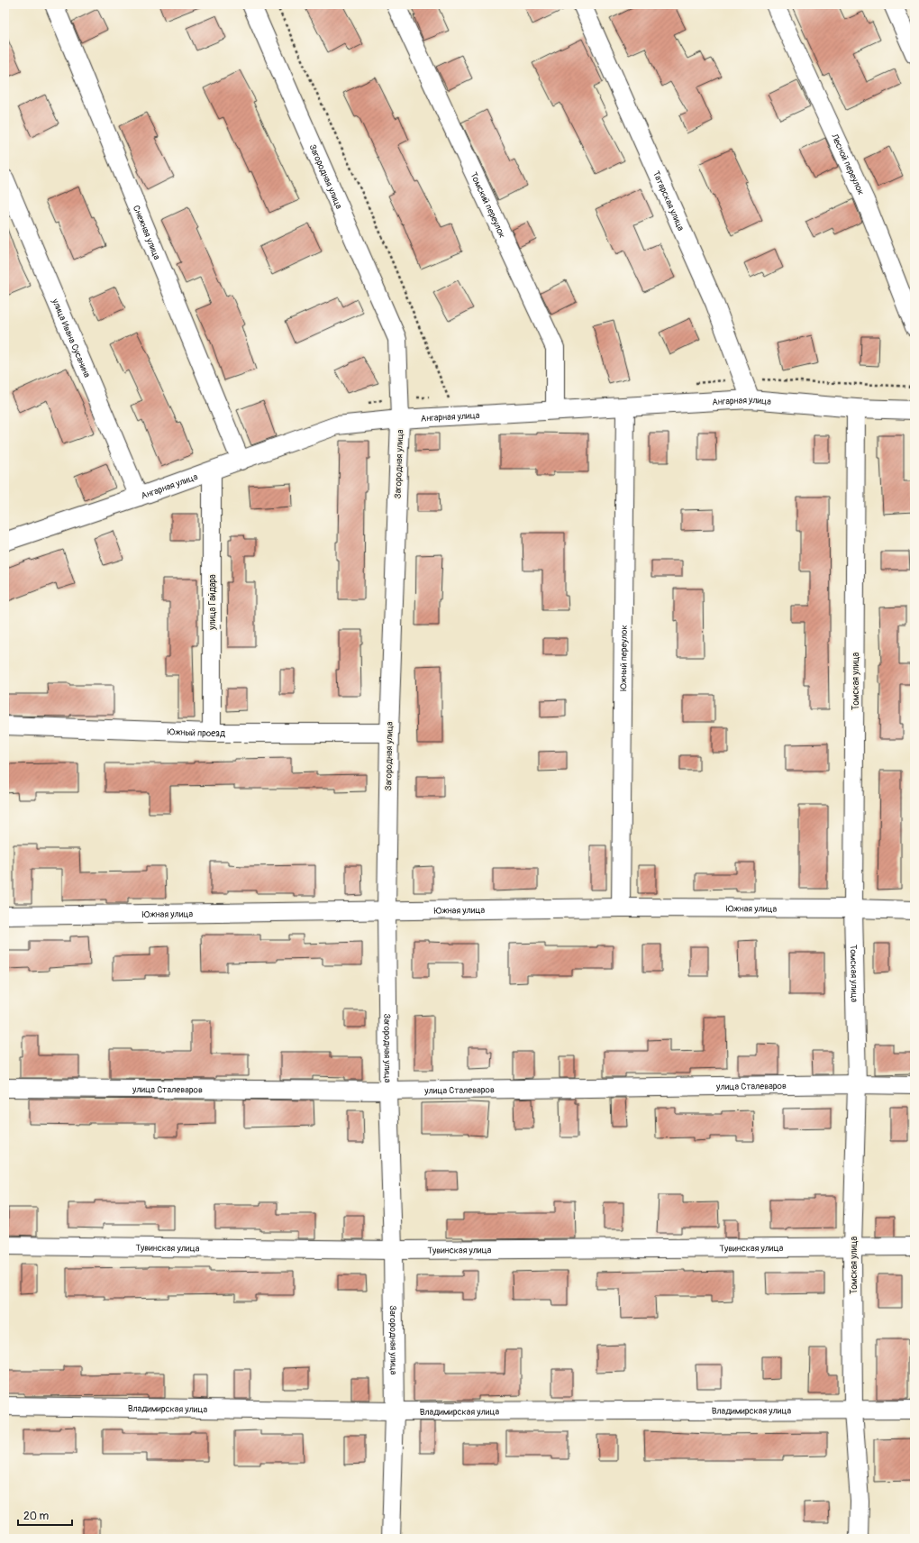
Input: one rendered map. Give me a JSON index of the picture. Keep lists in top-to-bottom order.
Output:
{
  "streets": {
    "street": [
      "Лесной переулок",
      "Загородная улица",
      "Татарская улица",
      "Томский переулок",
      "Снежная улица",
      "улица Ивана Сусанина",
      "Ангарная улица",
      "улица Гайдара",
      "Южный переулок",
      "Томская улица",
      "Южный проезд",
      "Южная улица",
      "улица Сталеваров",
      "Тувинская улица",
      "Владимирская улица"
    ]
  },
  "crossings": [
    ["Загородная улица", "Ангарная улица"],
    ["Загородная улица", "Южный проезд"],
    ["Загородная улица", "Южная улица"],
    ["Загородная улица", "улица Сталеваров"],
    ["Загородная улица", "Тувинская улица"],
    ["Загородная улица", "Владимирская улица"],
    ["Татарская улица", "Ангарная улица"],
    ["Томский переулок", "Ангарная улица"],
    ["Снежная улица", "Ангарная улица"],
    ["улица Ивана Сусанина", "Ангарная улица"],
    ["Ангарная улица", "улица Гайдара"],
    ["Ангарная улица", "Южный переулок"],
    ["Ангарная улица", "Томская улица"],
    ["улица Гайдара", "Южный проезд"],
    ["Южный переулок", "Южная улица"],
    ["Томская улица", "Южная улица"],
    ["Томская улица", "улица Сталеваров"],
    ["Томская улица", "Тувинская улица"],
    ["Томская улица", "Владимирская улица"]
  ],
  "scale_bar": "20 m"
}
